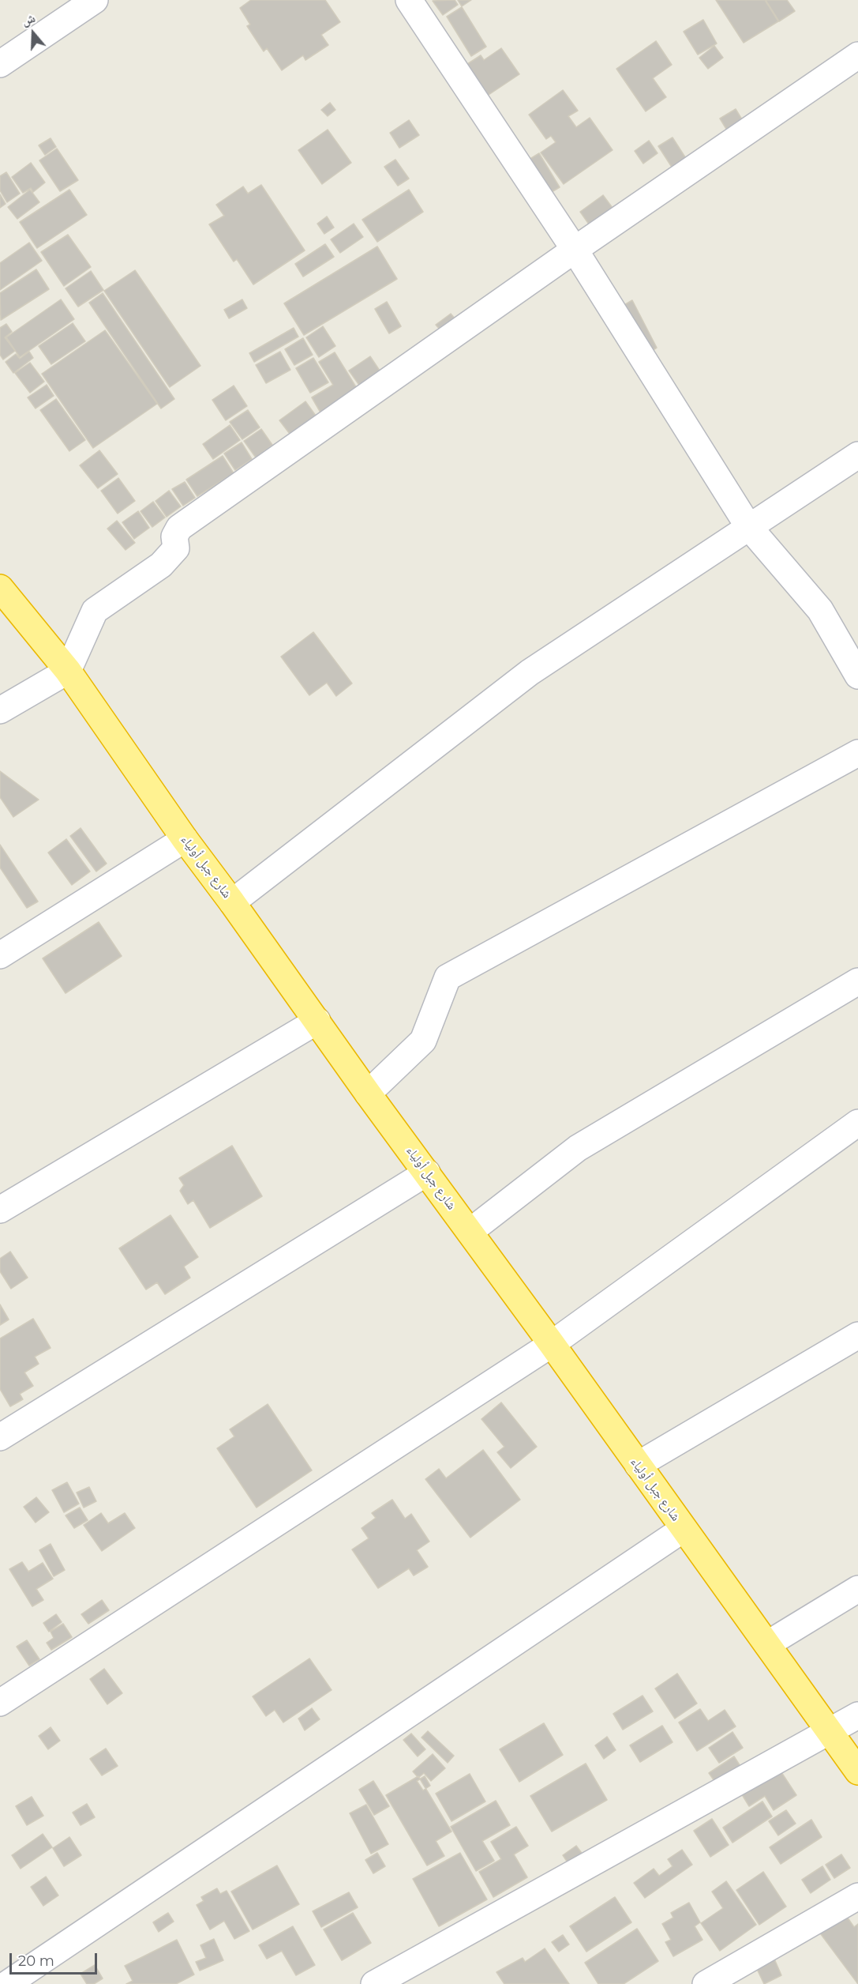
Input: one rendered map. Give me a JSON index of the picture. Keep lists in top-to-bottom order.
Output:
{
  "streets": {
    "highway": ["شارع جبل أولياء"]
  },
  "scale_bar": "20 m",
  "north": "top"
}
